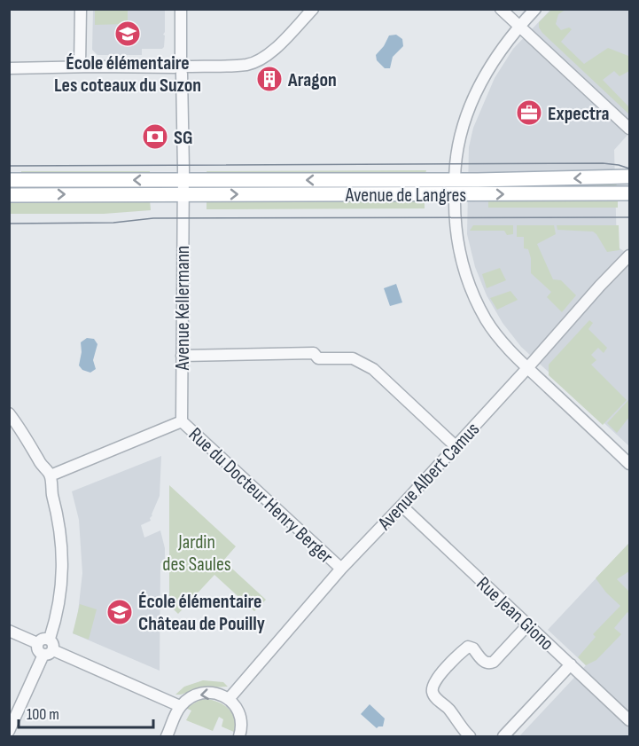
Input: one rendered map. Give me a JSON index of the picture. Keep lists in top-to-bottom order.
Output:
{
  "streets": {
    "main road": ["Avenue de Langres"],
    "street": [
      "Avenue Kellermann",
      "Avenue Albert Camus",
      "Rue du Docteur Henry Berger",
      "Rue Jean Giono"
    ]
  },
  "crossings": [
    ["Avenue de Langres", "Avenue Kellermann"],
    ["Avenue Kellermann", "Rue du Docteur Henry Berger"],
    ["Avenue Albert Camus", "Rue du Docteur Henry Berger"],
    ["Avenue Albert Camus", "Rue Jean Giono"]
  ],
  "parks": ["Jardin des Saules"],
  "places": {
    "school or university": ["École élémentaire Les coteaux du Suzon", "École élémentaire Château de Pouilly"],
    "building": ["Aragon"],
    "office": ["Expectra"],
    "bank": ["SG"]
  },
  "scale_bar": "100 m"
}
